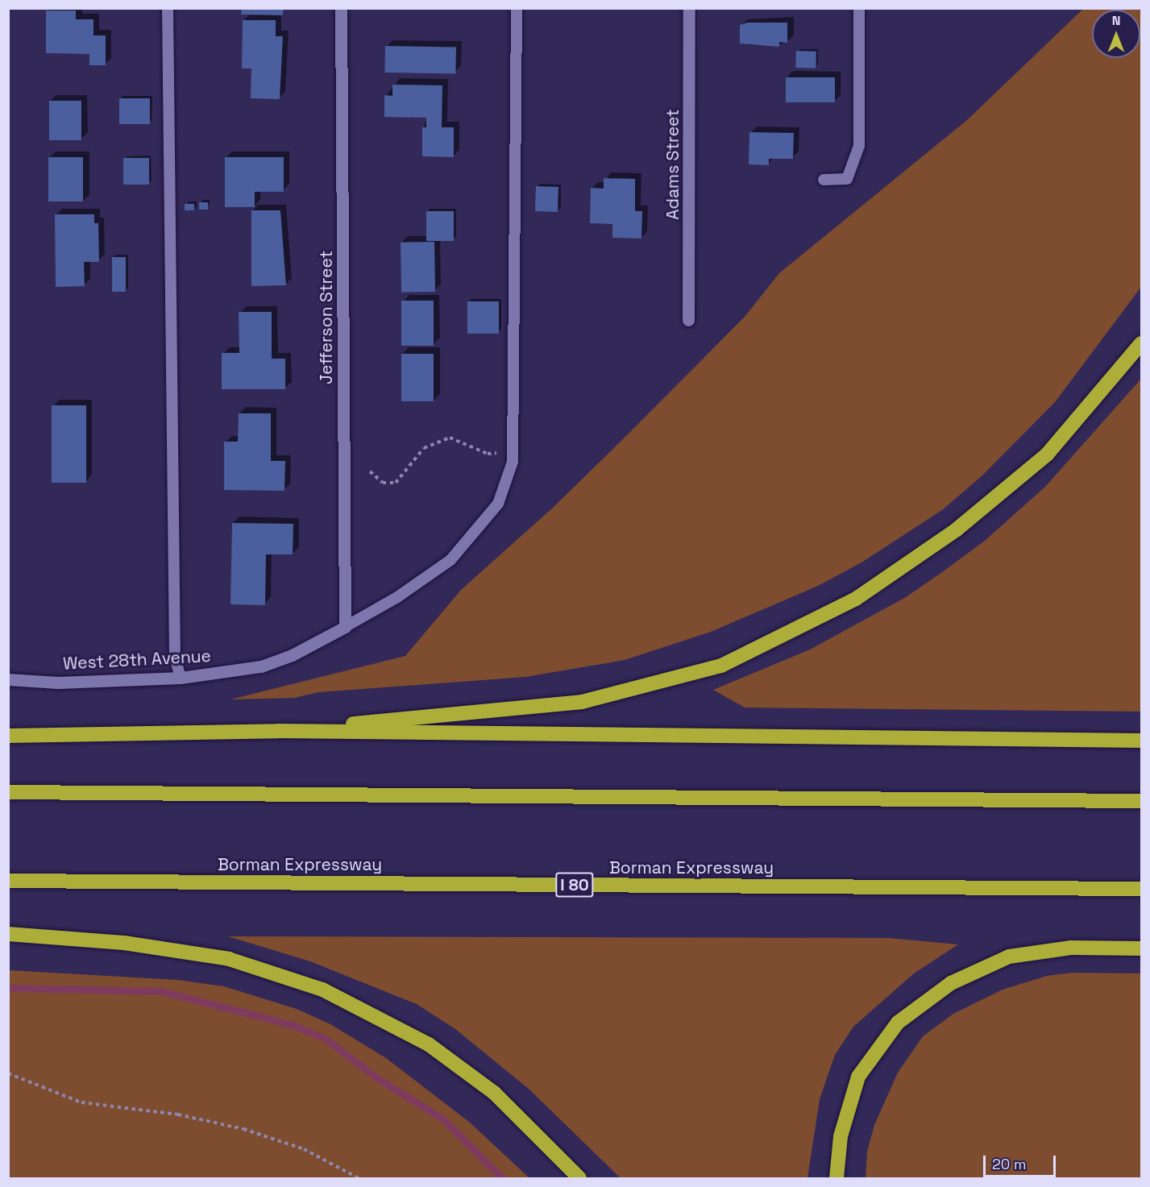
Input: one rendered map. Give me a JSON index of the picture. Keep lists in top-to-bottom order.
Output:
{
  "streets": {
    "highway": ["Borman Expressway", "I 80"],
    "street": ["Adams Street", "Jefferson Street", "West 28th Avenue"]
  },
  "crossings": [
    ["Jefferson Street", "West 28th Avenue"]
  ],
  "scale_bar": "20 m",
  "north": "top"
}
